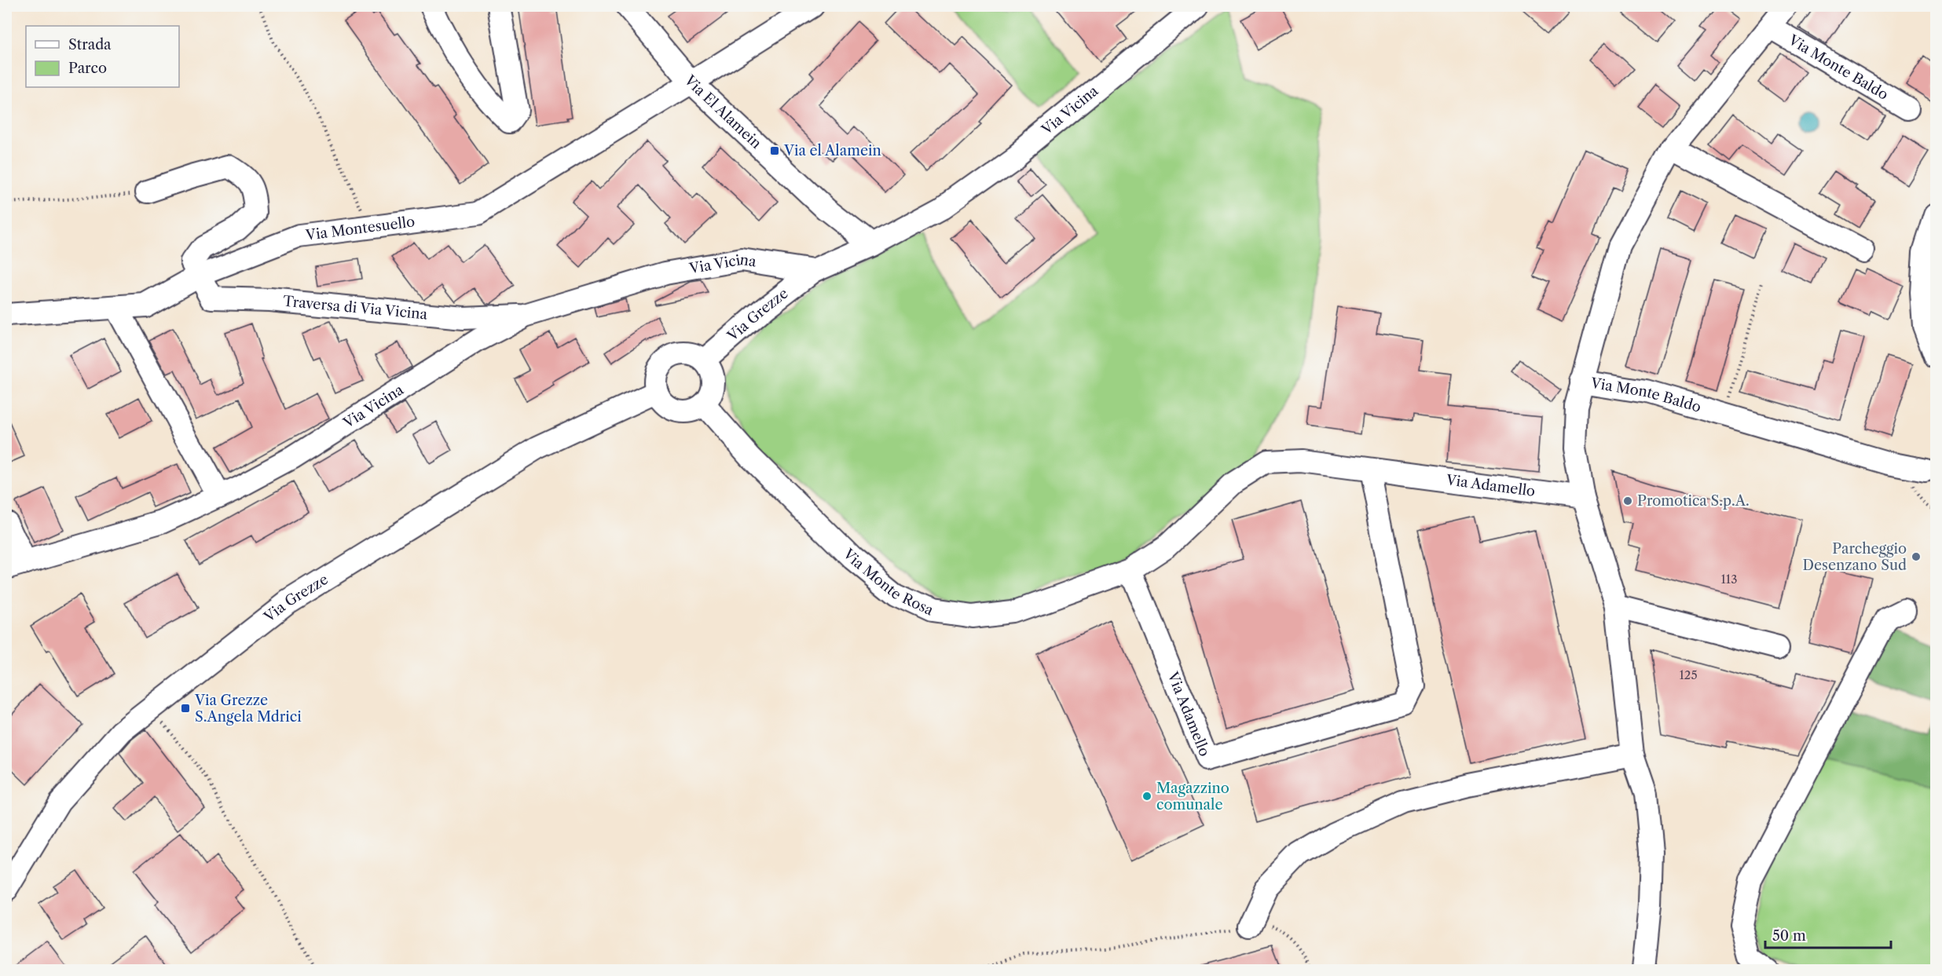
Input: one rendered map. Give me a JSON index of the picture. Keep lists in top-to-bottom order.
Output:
{
  "streets": {
    "street": [
      "Via Monte Baldo",
      "Via Vicina",
      "Via El Alamein",
      "Via Montesuello",
      "Traversa di Via Vicina",
      "Via Grezze",
      "Via Adamello",
      "Via Monte Rosa"
    ]
  },
  "crossings": [
    ["Via Vicina", "Via El Alamein"],
    ["Via Vicina", "Traversa di Via Vicina"],
    ["Via Vicina", "Via Grezze"],
    ["Via El Alamein", "Via Montesuello"],
    ["Via Montesuello", "Traversa di Via Vicina"],
    ["Via Grezze", "Via Monte Rosa"],
    ["Via Adamello", "Via Monte Rosa"]
  ],
  "places": {
    "transit": ["Via el Alamein", "Via Grezze S.Angela Mdrici"],
    "other": ["Promotica S.p.A.", "Parcheggio Desenzano Sud", "Magazzino comunale"]
  },
  "house_numbers": ["113", "125"],
  "legend": ["Strada", "Parco"],
  "scale_bar": "50 m"
}
